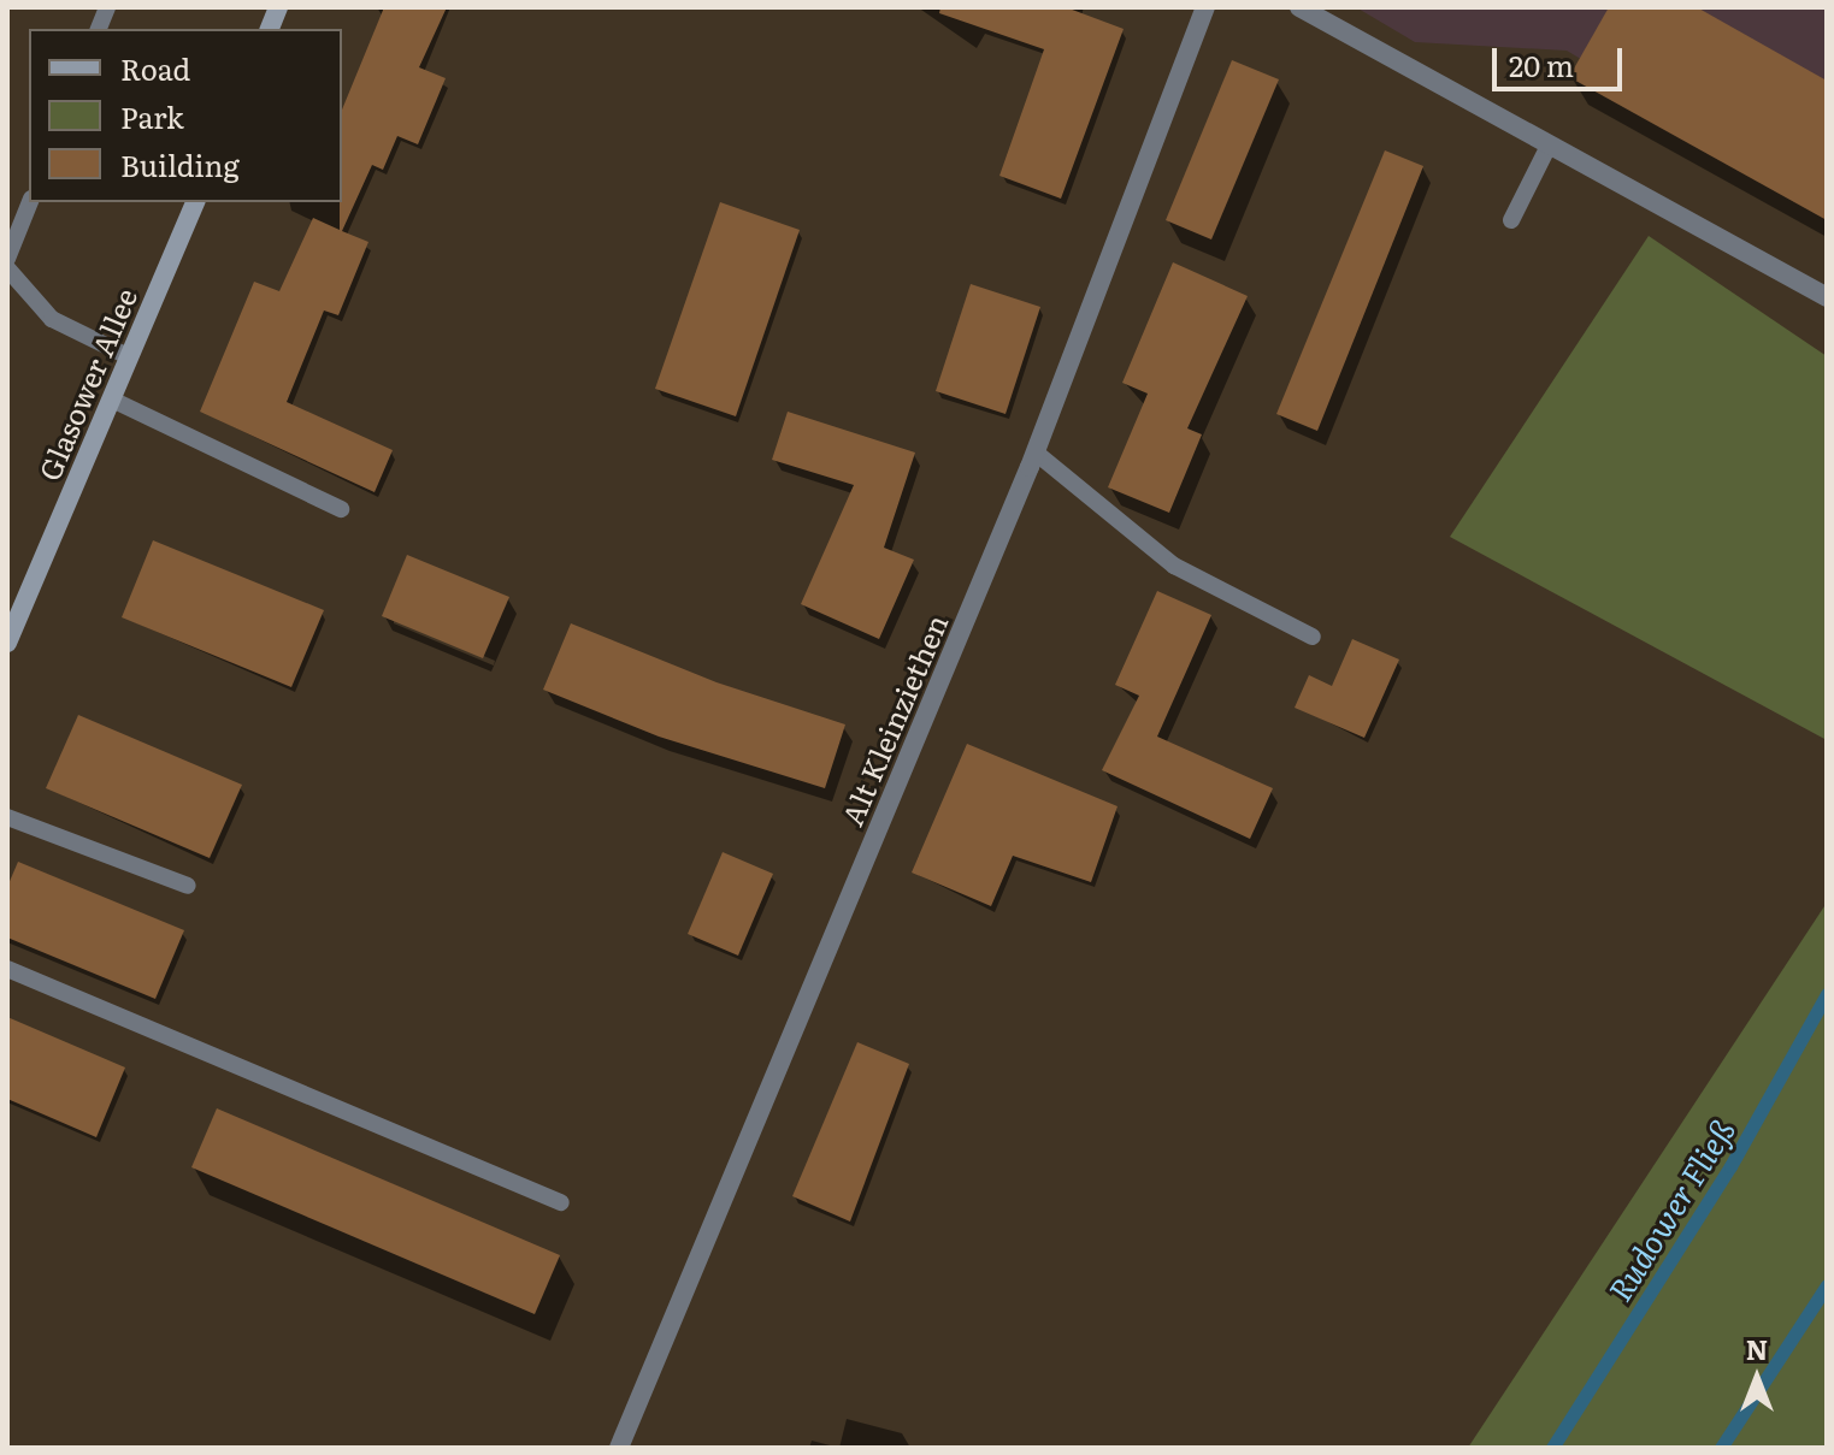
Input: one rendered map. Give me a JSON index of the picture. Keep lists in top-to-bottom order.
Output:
{
  "streets": {
    "main road": ["Glasower Allee"],
    "street": ["Alt Kleinziethen"]
  },
  "water": ["Rudower Fließ"],
  "legend": ["Road", "Park", "Building"],
  "scale_bar": "20 m",
  "north": "top"
}
